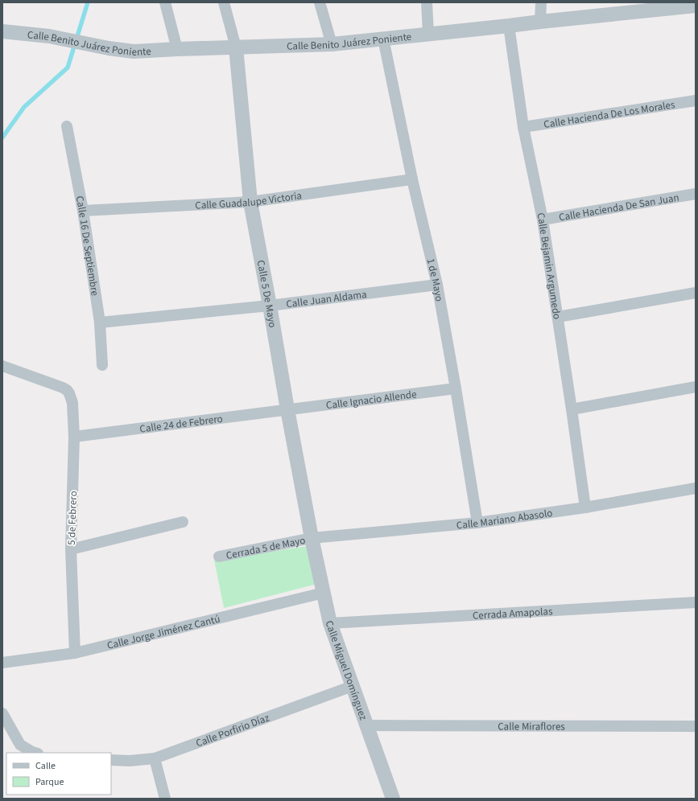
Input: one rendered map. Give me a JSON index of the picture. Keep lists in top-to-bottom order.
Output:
{
  "streets": {
    "street": [
      "Calle Benito Juárez Poniente",
      "Calle Hacienda De Los Morales",
      "Calle Guadalupe Victoria",
      "Calle Hacienda De San Juan",
      "Calle 16 De Septiembre",
      "Calle Bejamin Argumedo",
      "1 de Mayo",
      "Calle 5 De Mayo",
      "Calle Juan Aldama",
      "Calle Ignacio Allende",
      "Calle 24 de Febrero",
      "5 de Febrero",
      "Calle Mariano Abasolo",
      "Cerrada 5 de Mayo",
      "Cerrada Amapolas",
      "Calle Jorge Jiménez Cantú",
      "Calle Miguel Domínguez",
      "Calle Miraflores",
      "Calle Porfirio Díaz"
    ]
  },
  "crossings": [
    ["Calle Benito Juárez Poniente", "Calle Bejamin Argumedo"],
    ["Calle Benito Juárez Poniente", "1 de Mayo"],
    ["Calle Benito Juárez Poniente", "Calle 5 De Mayo"],
    ["Calle Hacienda De Los Morales", "Calle Bejamin Argumedo"],
    ["Calle Guadalupe Victoria", "Calle 16 De Septiembre"],
    ["Calle Guadalupe Victoria", "1 de Mayo"],
    ["Calle Guadalupe Victoria", "Calle 5 De Mayo"],
    ["Calle Hacienda De San Juan", "Calle Bejamin Argumedo"],
    ["Calle 16 De Septiembre", "Calle Juan Aldama"],
    ["Calle Bejamin Argumedo", "Calle Mariano Abasolo"],
    ["1 de Mayo", "Calle Juan Aldama"],
    ["1 de Mayo", "Calle Ignacio Allende"],
    ["1 de Mayo", "Calle Mariano Abasolo"],
    ["Calle 5 De Mayo", "Calle Juan Aldama"],
    ["Calle 5 De Mayo", "Calle Ignacio Allende"],
    ["Calle 5 De Mayo", "Calle 24 de Febrero"],
    ["Calle 5 De Mayo", "Calle Mariano Abasolo"],
    ["Calle 5 De Mayo", "Cerrada 5 de Mayo"],
    ["Calle 5 De Mayo", "Calle Miguel Domínguez"],
    ["Calle Ignacio Allende", "Calle 24 de Febrero"],
    ["Calle 24 de Febrero", "5 de Febrero"],
    ["5 de Febrero", "Calle Jorge Jiménez Cantú"],
    ["Calle Mariano Abasolo", "Cerrada 5 de Mayo"],
    ["Calle Mariano Abasolo", "Calle Miguel Domínguez"],
    ["Cerrada 5 de Mayo", "Calle Miguel Domínguez"],
    ["Cerrada Amapolas", "Calle Miguel Domínguez"],
    ["Calle Jorge Jiménez Cantú", "Calle Miguel Domínguez"],
    ["Calle Miguel Domínguez", "Calle Miraflores"],
    ["Calle Miguel Domínguez", "Calle Porfirio Díaz"]
  ],
  "legend": ["Calle", "Parque"]
}
